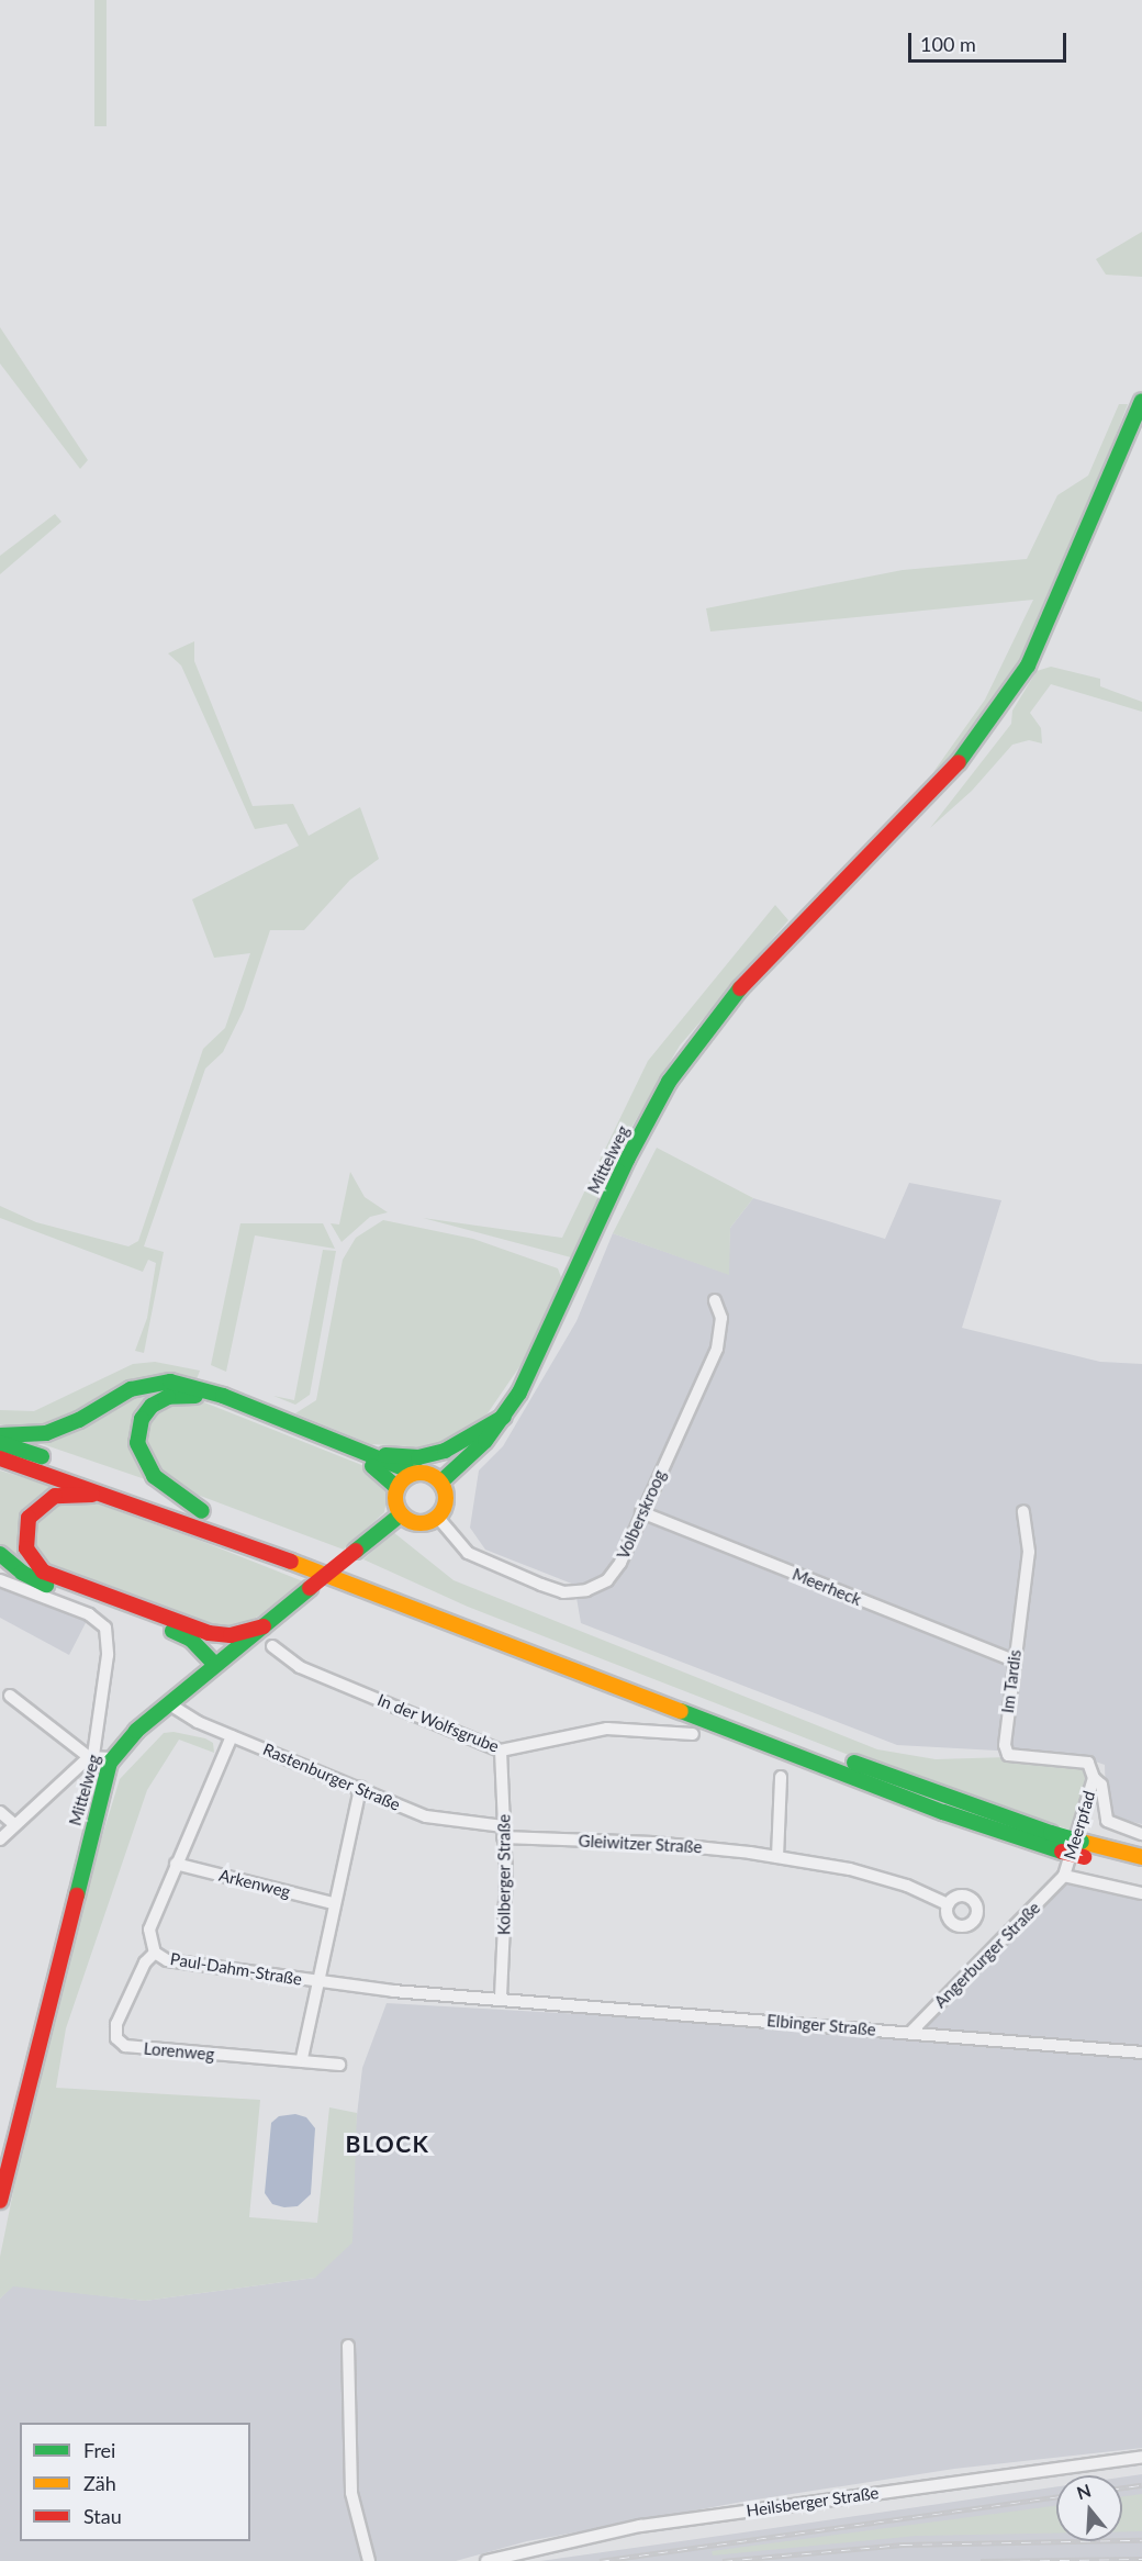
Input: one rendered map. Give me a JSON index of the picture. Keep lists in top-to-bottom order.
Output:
{
  "streets": {
    "main road": ["Mittelweg"],
    "street": [
      "Volberskroog",
      "Meerheck",
      "Im Tardis",
      "In der Wolfsgrube",
      "Rastenburger Straße",
      "Meerpfad",
      "Gleiwitzer Straße",
      "Kolberger Straße",
      "Arkenweg",
      "Angerburger Straße",
      "Paul-Dahm-Straße",
      "Elbinger Straße",
      "Lorenweg",
      "Heilsberger Straße"
    ]
  },
  "crossings": [
    ["Mittelweg", "Volberskroog"],
    ["Mittelweg", "Rastenburger Straße"],
    ["Volberskroog", "Meerheck"],
    ["Meerheck", "Im Tardis"],
    ["Im Tardis", "Meerpfad"],
    ["In der Wolfsgrube", "Kolberger Straße"],
    ["Rastenburger Straße", "Gleiwitzer Straße"],
    ["Rastenburger Straße", "Kolberger Straße"],
    ["Rastenburger Straße", "Paul-Dahm-Straße"],
    ["Meerpfad", "Angerburger Straße"],
    ["Gleiwitzer Straße", "Kolberger Straße"],
    ["Kolberger Straße", "Elbinger Straße"],
    ["Arkenweg", "Paul-Dahm-Straße"],
    ["Angerburger Straße", "Elbinger Straße"],
    ["Paul-Dahm-Straße", "Elbinger Straße"],
    ["Paul-Dahm-Straße", "Lorenweg"]
  ],
  "districts": ["BLOCK"],
  "legend": ["Frei", "Zäh", "Stau"],
  "scale_bar": "100 m",
  "north": "top"
}
